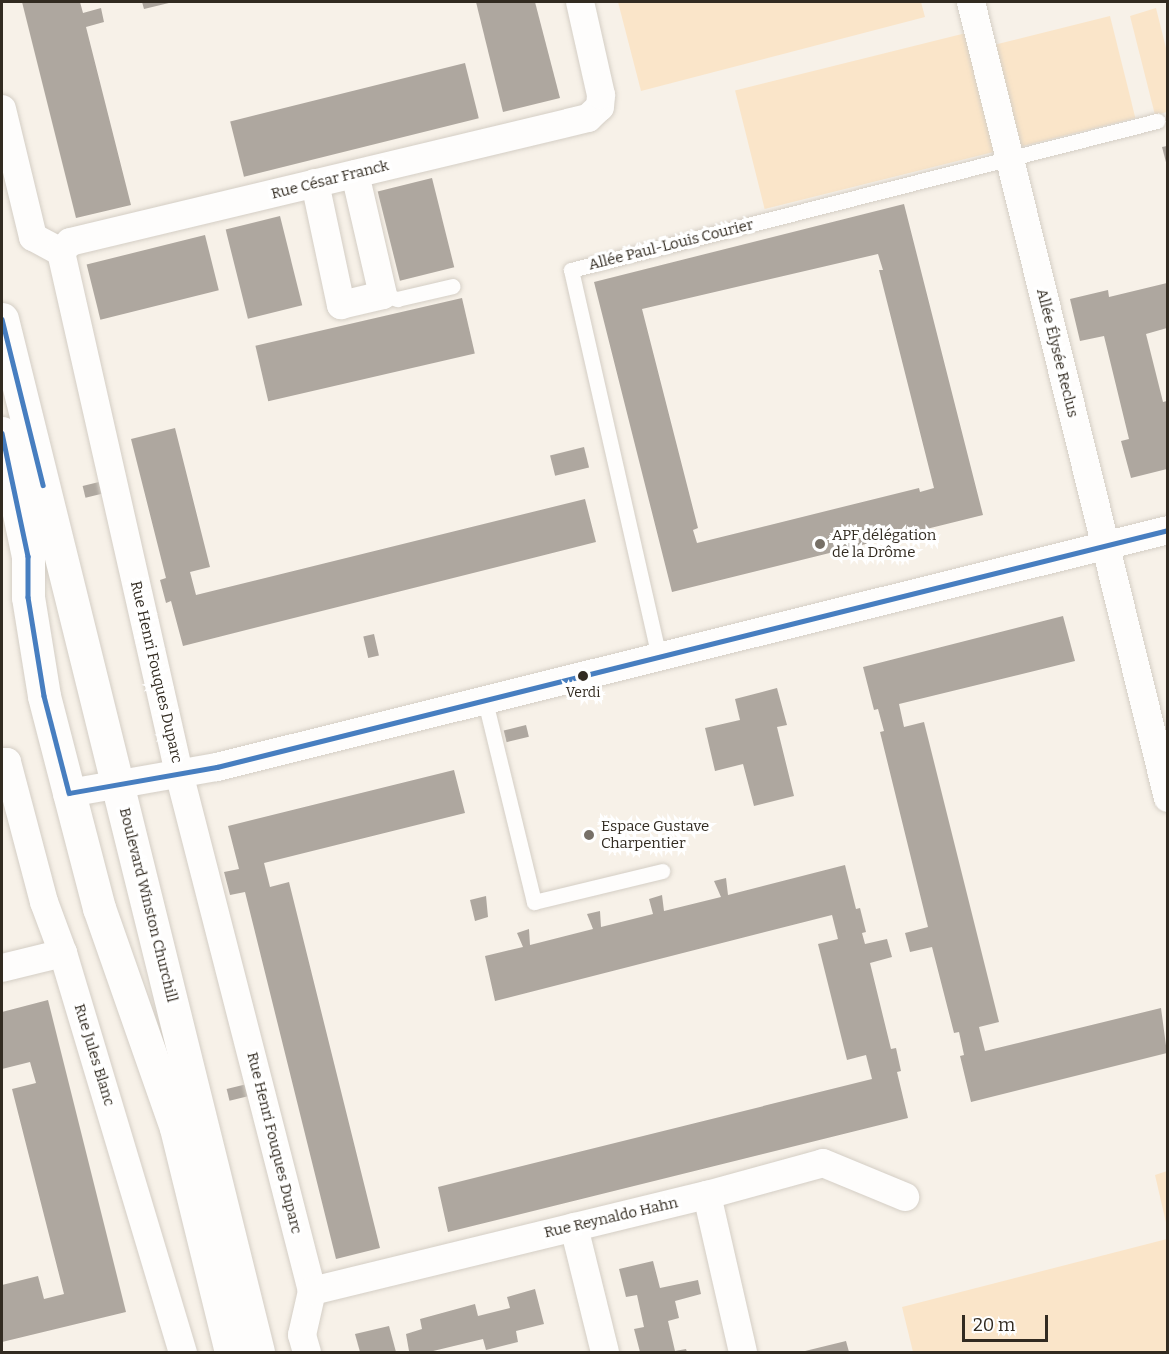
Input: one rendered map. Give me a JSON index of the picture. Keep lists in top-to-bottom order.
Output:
{
  "streets": {
    "main road": ["Boulevard Winston Churchill"],
    "street": [
      "Rue César Franck",
      "Allée Élysée Reclus",
      "Rue Henri Fouques Duparc",
      "Rue Jules Blanc",
      "Rue Reynaldo Hahn"
    ],
    "lane": ["Allée Paul-Louis Courier"]
  },
  "crossings": [
    ["Rue César Franck", "Rue Henri Fouques Duparc"],
    ["Allée Paul-Louis Courier", "Allée Élysée Reclus"],
    ["Rue Henri Fouques Duparc", "Rue Reynaldo Hahn"]
  ],
  "places": ["APF délégation de la Drôme", "Verdi", "Espace Gustave Charpentier"],
  "scale_bar": "20 m"
}
